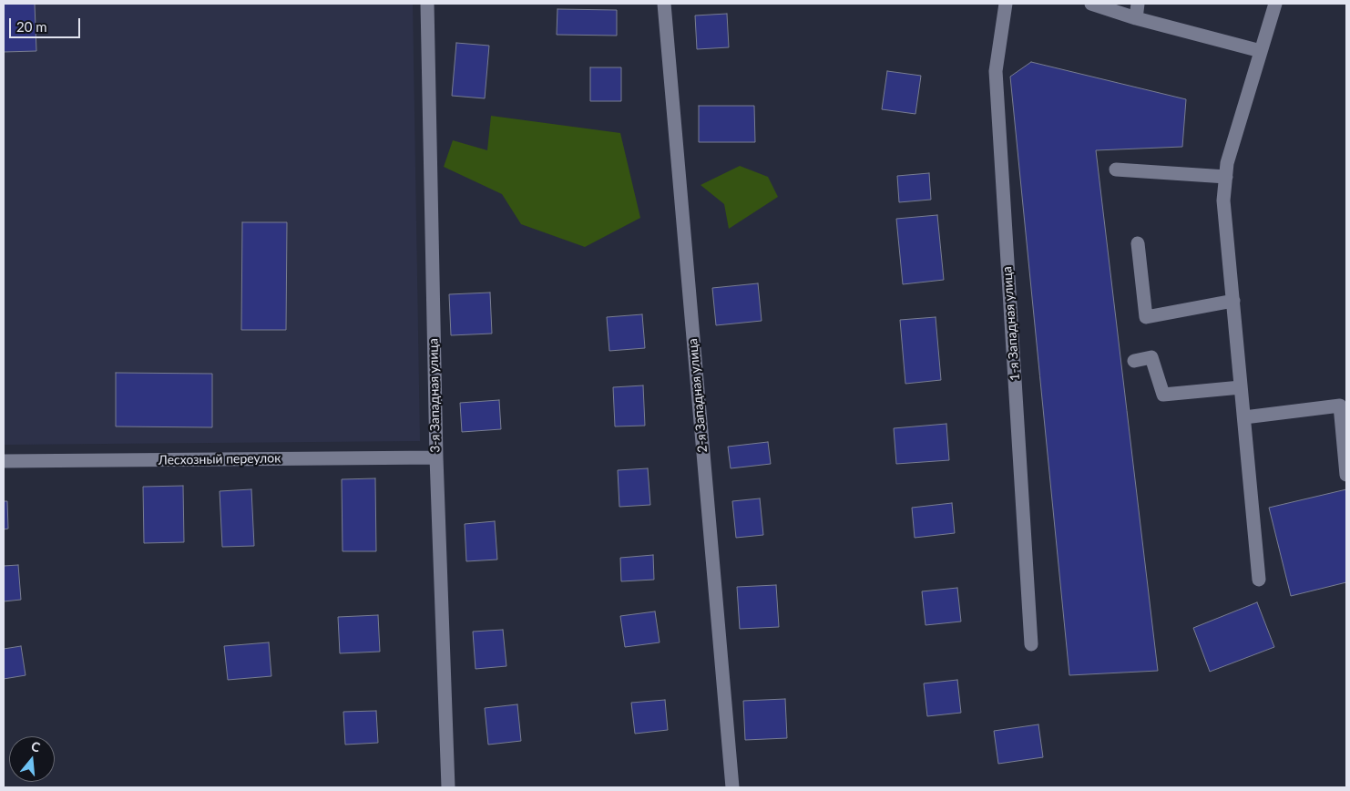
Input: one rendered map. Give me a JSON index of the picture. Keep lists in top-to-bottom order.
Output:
{
  "streets": {
    "street": [
      "1-я Западная улица",
      "3-я Западная улица",
      "2-я Западная улица",
      "Лесхозный переулок"
    ]
  },
  "crossings": [
    ["3-я Западная улица", "Лесхозный переулок"]
  ],
  "scale_bar": "20 m",
  "north": "top"
}
